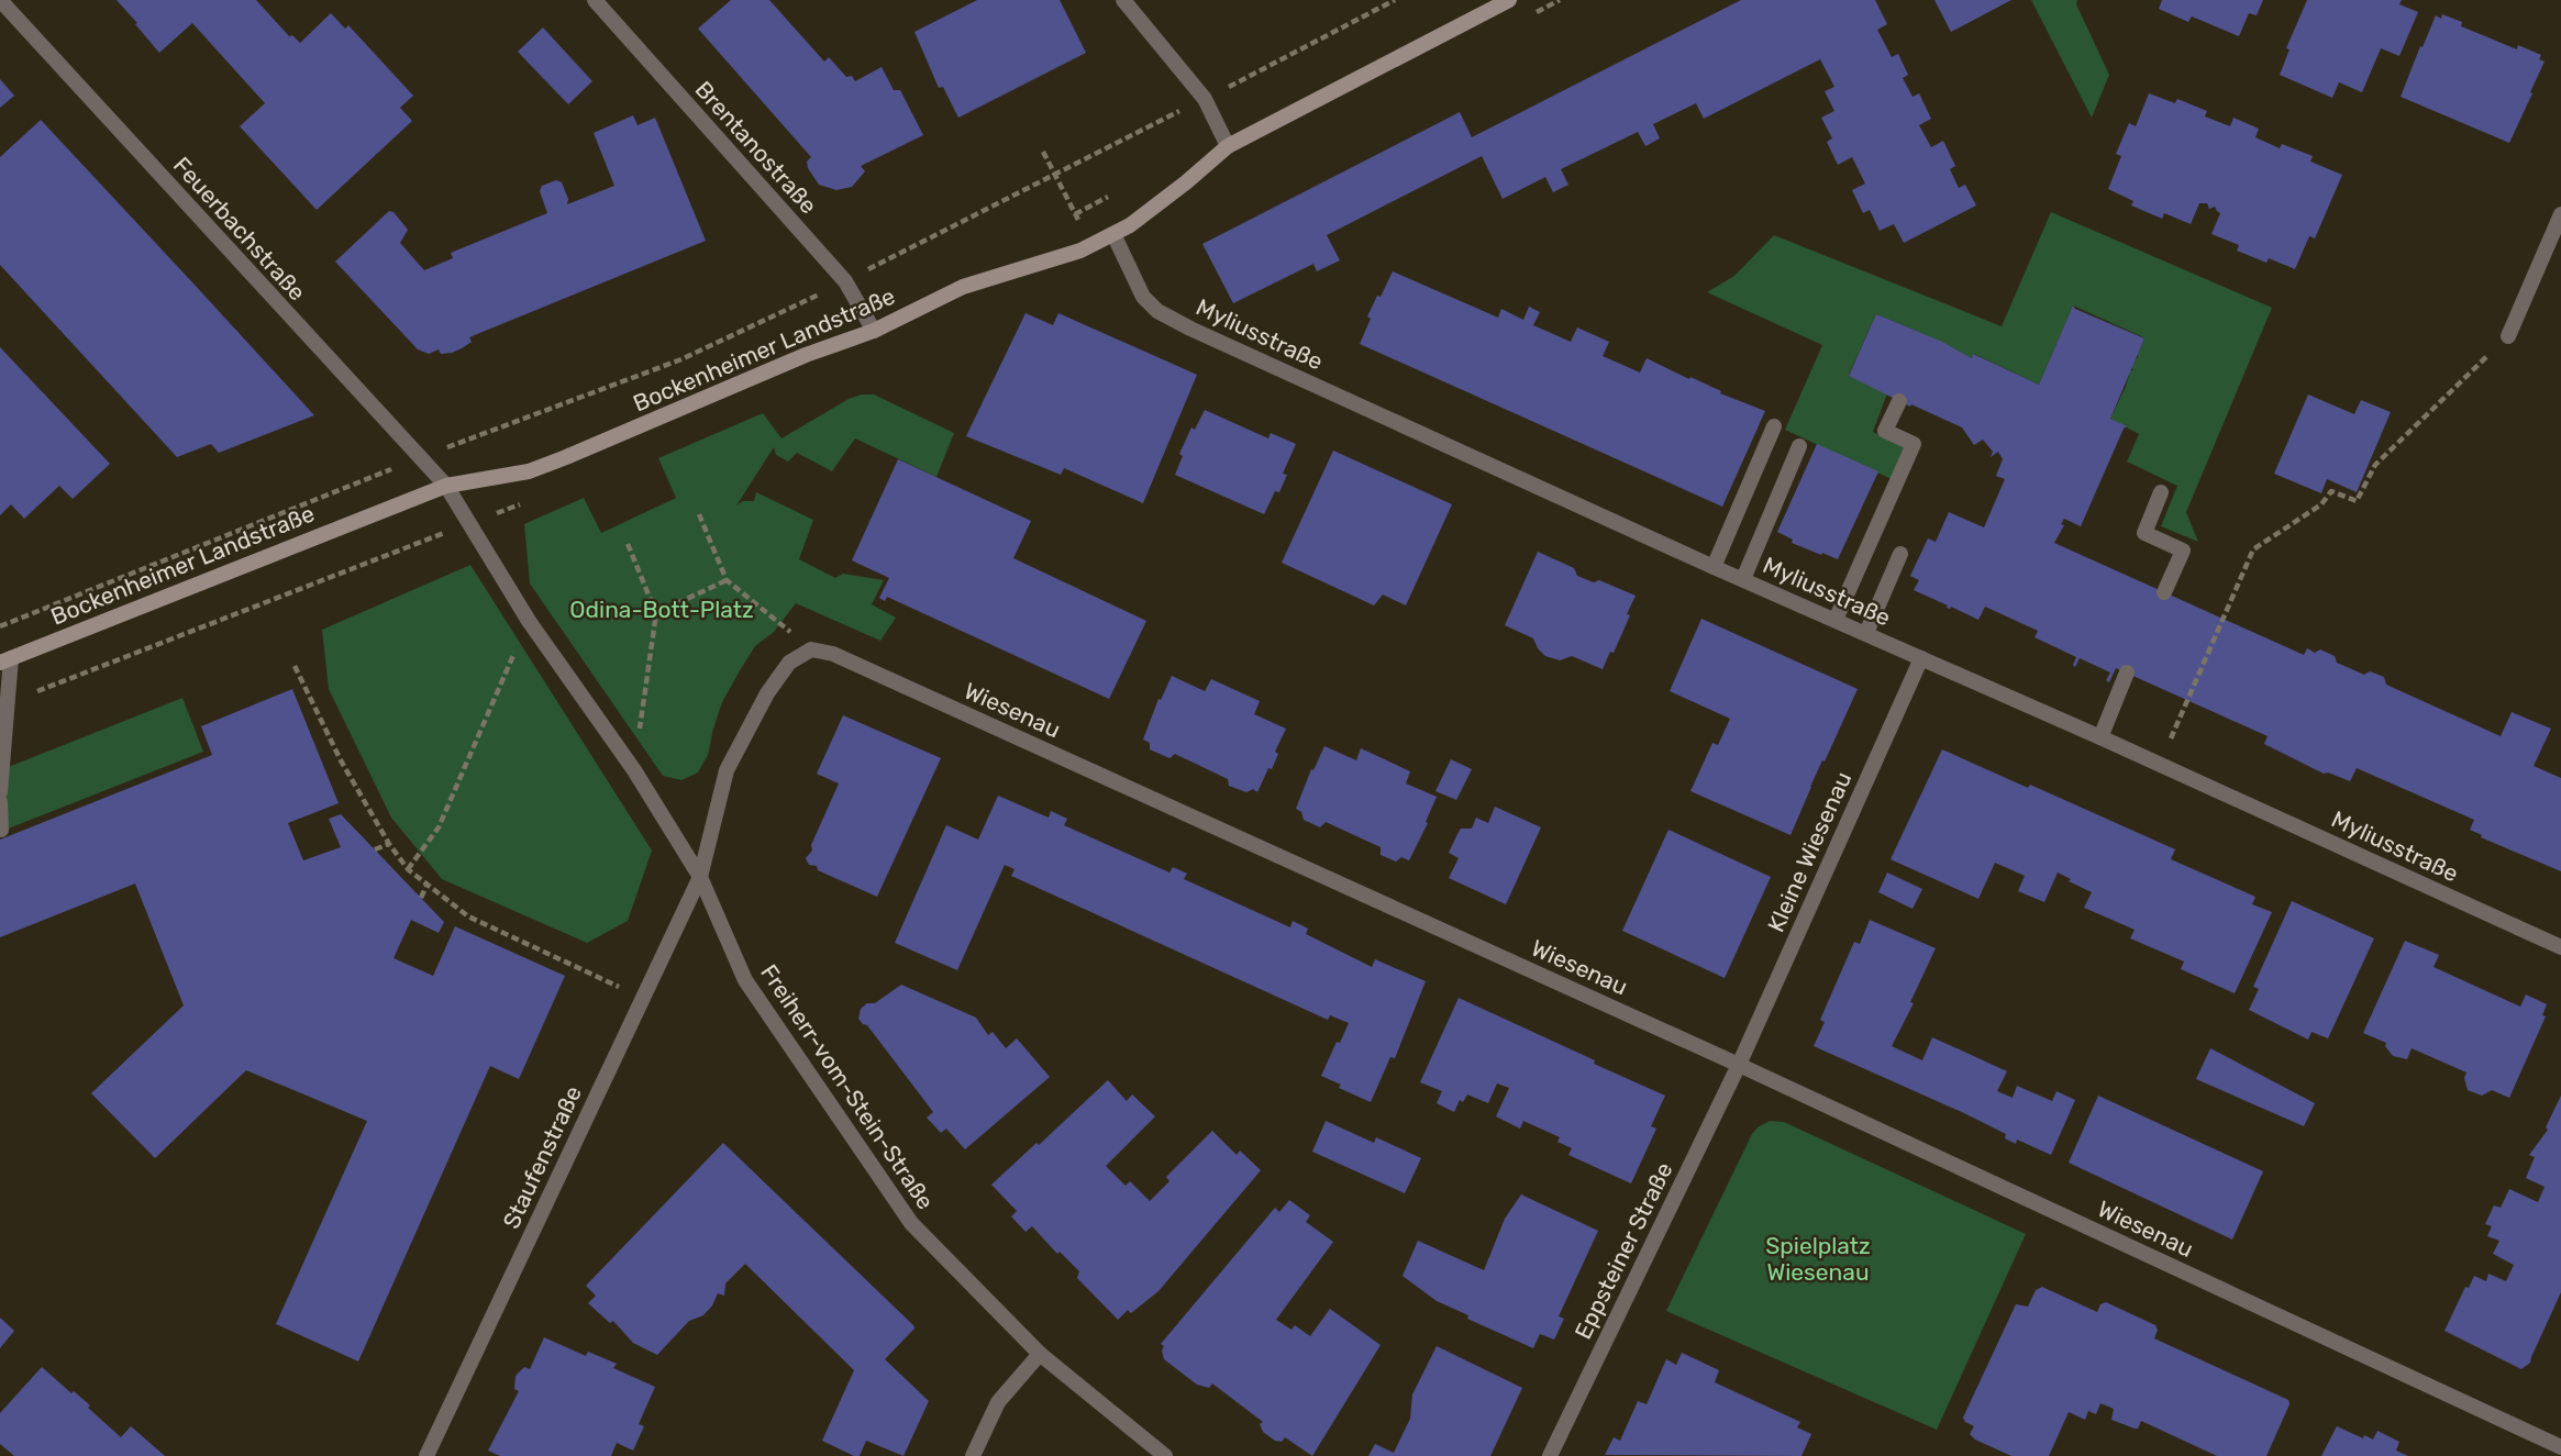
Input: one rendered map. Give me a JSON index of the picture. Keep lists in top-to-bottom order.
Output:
{
  "streets": {
    "main road": ["Bockenheimer Landstraße"],
    "street": [
      "Brentanostraße",
      "Feuerbachstraße",
      "Myliusstraße",
      "Wiesenau",
      "Kleine Wiesenau",
      "Freiherr-vom-Stein-Straße",
      "Staufenstraße",
      "Eppsteiner Straße"
    ]
  },
  "crossings": [
    ["Brentanostraße", "Bockenheimer Landstraße"],
    ["Feuerbachstraße", "Bockenheimer Landstraße"],
    ["Feuerbachstraße", "Freiherr-vom-Stein-Straße"],
    ["Myliusstraße", "Bockenheimer Landstraße"],
    ["Myliusstraße", "Kleine Wiesenau"],
    ["Bockenheimer Landstraße", "Freiherr-vom-Stein-Straße"],
    ["Wiesenau", "Kleine Wiesenau"],
    ["Wiesenau", "Eppsteiner Straße"],
    ["Kleine Wiesenau", "Eppsteiner Straße"],
    ["Freiherr-vom-Stein-Straße", "Staufenstraße"]
  ],
  "parks": ["Odina-Bott-Platz", "Spielplatz Wiesenau"]
}
